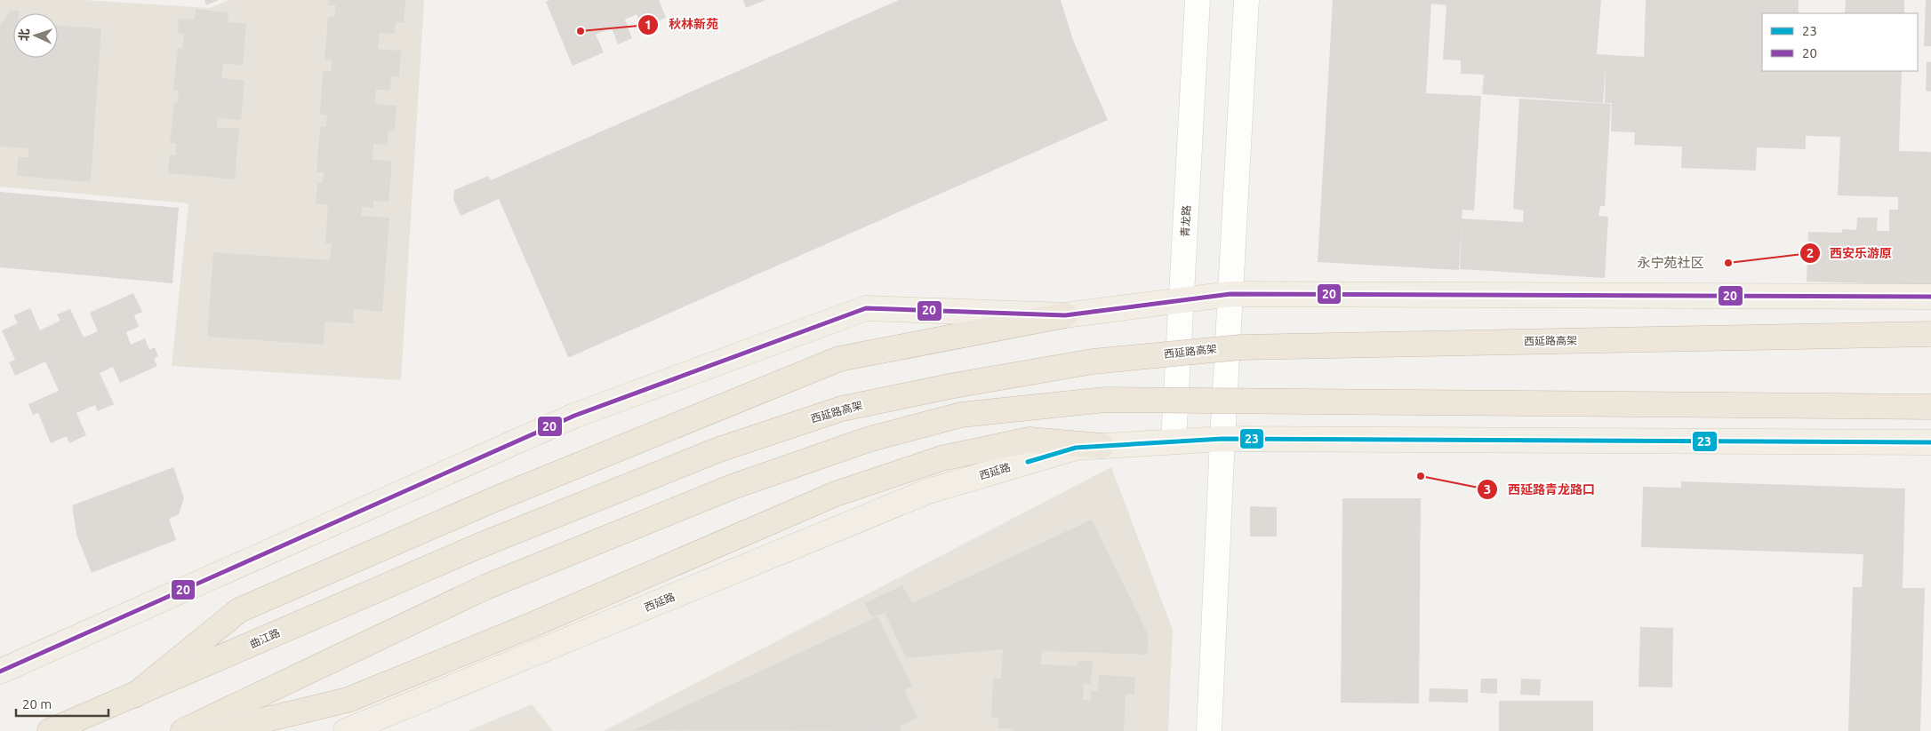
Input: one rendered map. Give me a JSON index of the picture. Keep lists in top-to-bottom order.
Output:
{
  "streets": {
    "highway": ["西延路高架", "曲江路"],
    "main road": ["西延路"],
    "street": ["青龙路"]
  },
  "crossings": [
    ["青龙路", "西延路"],
    ["西延路高架", "曲江路"]
  ],
  "districts": ["永宁苑社区"],
  "places": ["秋林新苑", "西安乐游原", "西延路青龙路口"],
  "lines": ["transit line 20", "transit line 23"],
  "legend": ["23", "20"],
  "scale_bar": "20 m",
  "north": "left"
}
